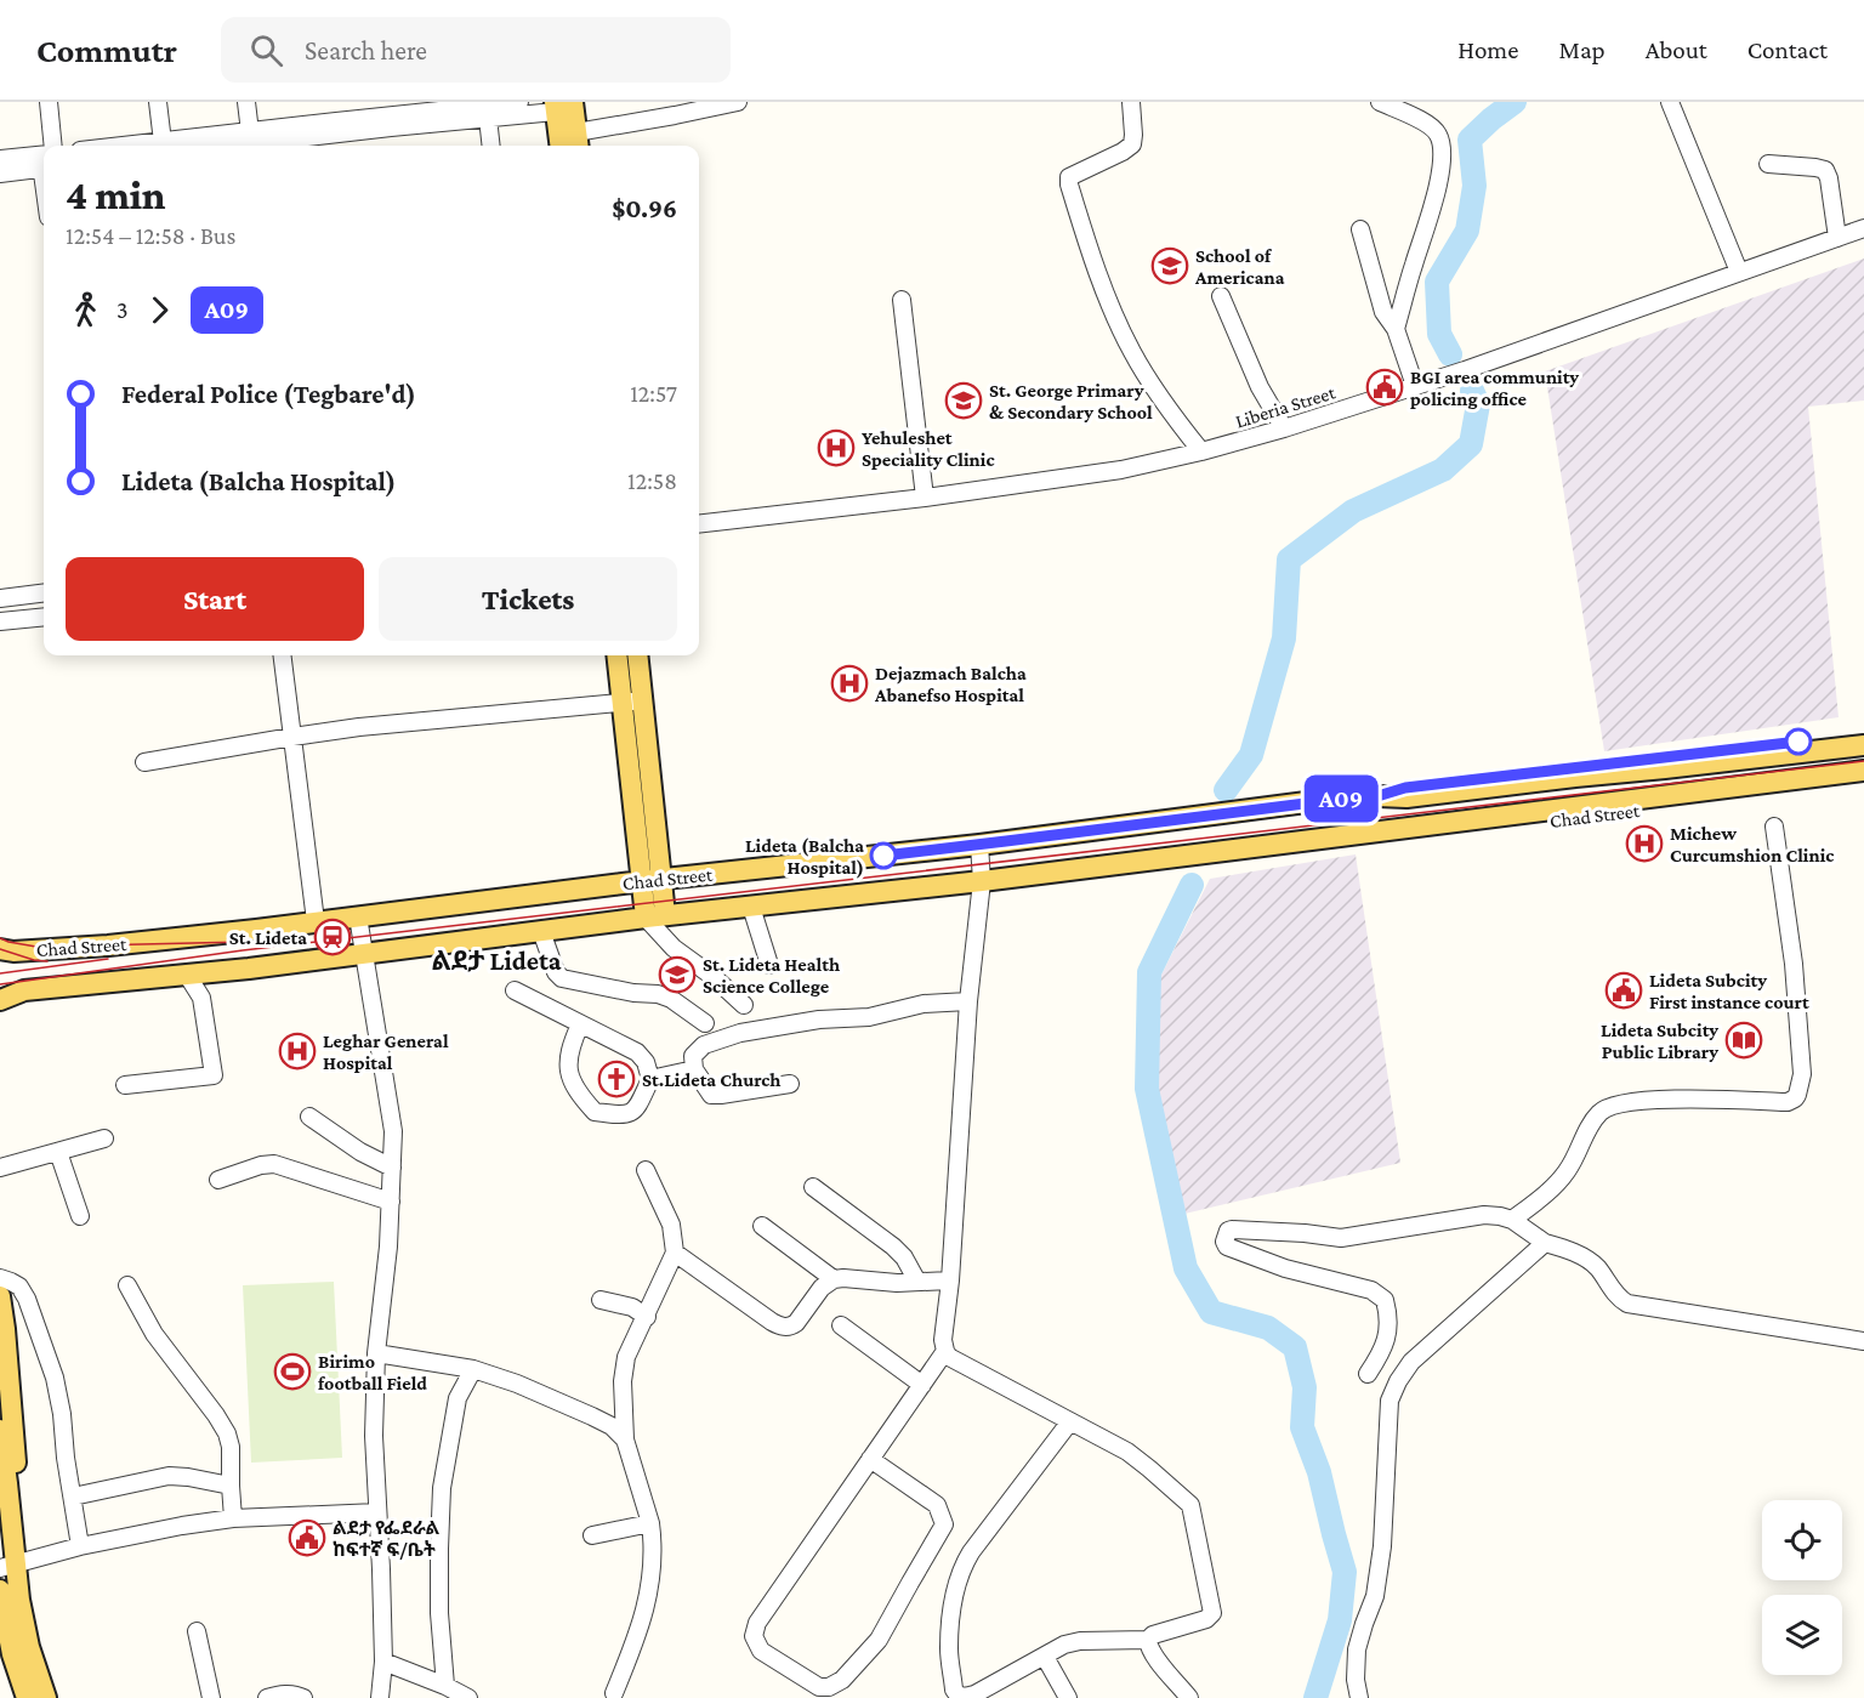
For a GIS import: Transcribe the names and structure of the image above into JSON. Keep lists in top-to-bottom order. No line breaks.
{"streets":{"main road":["Chad Street"],"street":["Liberia Street"]},"districts":["ልደታ Lideta"],"places":{"school or university":["School of Americana","St. George Primary & Secondary School","St. Lideta Health Science College"],"public building":["BGI area community policing office","Lideta Subcity First instance court","ልደታ የፌደራል ከፍተኛ ፍ/ቤት"],"hospital":["Yehuleshet Speciality Clinic","Dejazmach Balcha Abanefso Hospital","Michew Curcumshion Clinic","Leghar General Hospital"],"other":["Lideta (Balcha Hospital)"],"station":["St. Lideta"],"library":["Lideta Subcity Public Library"],"church":["St.Lideta Church"],"sports":["Birimo football Field"]},"lines":["bus line A09"],"page":{"header":"Commutr","search":"Search here","nav":["Home","Map","About","Contact"],"on_map":"A09","heading":["4 min","12:54 – 12:58 · Bus","$0.96"],"legs":["3","A09"],"list":[{"name":"Federal Police (Tegbare'd)","value":"12:57"},{"name":"Lideta (Balcha Hospital)","value":"12:58"}],"buttons":["Start","Tickets"]}}
